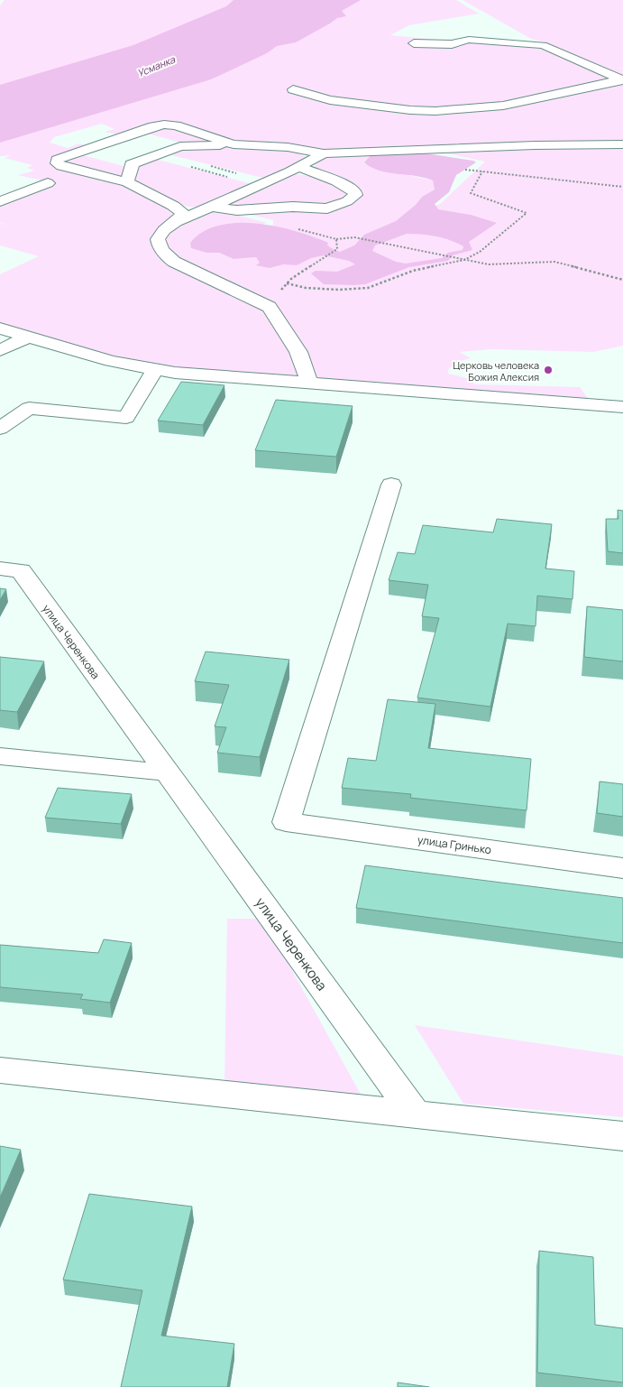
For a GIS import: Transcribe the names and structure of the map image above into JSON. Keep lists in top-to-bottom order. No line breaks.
{"streets":{"street":["улица Черенкова","улица Гринько"]},"water":["Усманка"],"places":["Церковь человека Божия Алексия"]}
